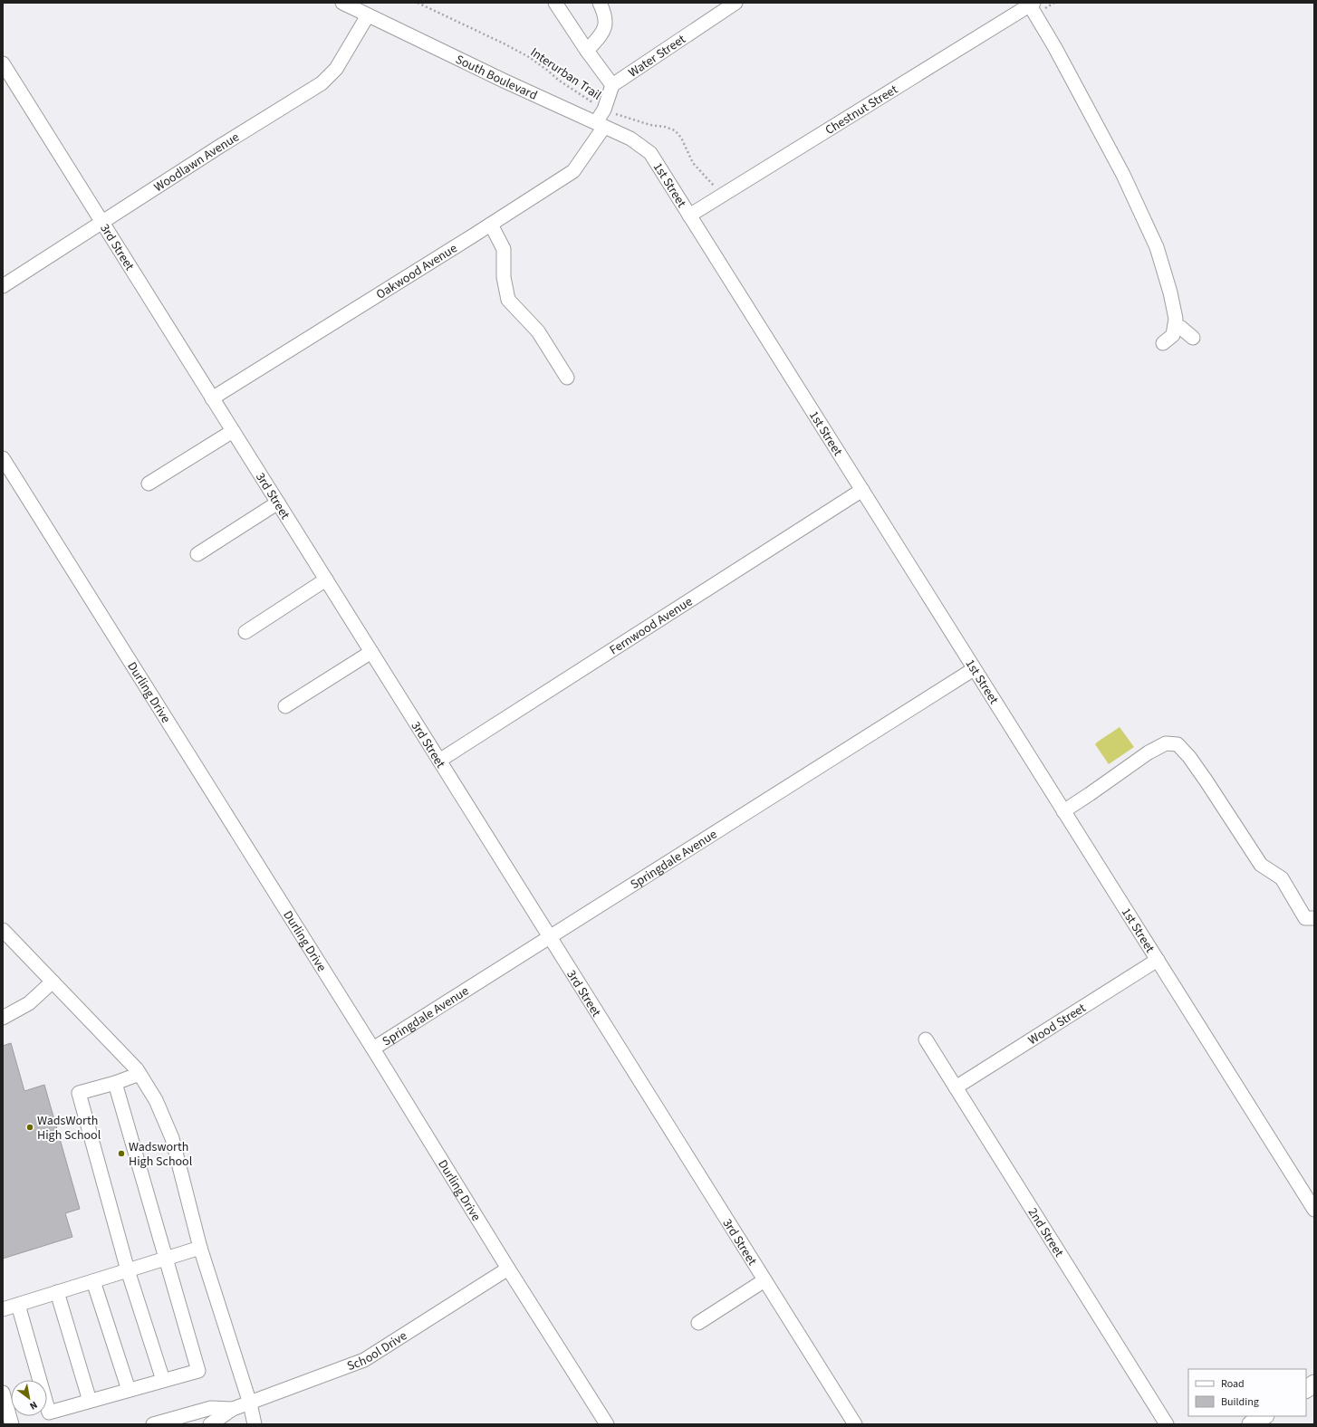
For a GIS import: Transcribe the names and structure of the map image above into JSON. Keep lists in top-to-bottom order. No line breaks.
{"streets":{"street":["Water Street","South Boulevard","Chestnut Street","Woodlawn Avenue","1st Street","3rd Street","Oakwood Avenue","Fernwood Avenue","Durling Drive","Springdale Avenue","Wood Street","2nd Street","School Drive"],"path":["Interurban Trail"]},"crossings":[["Interurban Trail","Chestnut Street"],["South Boulevard","Woodlawn Avenue"],["South Boulevard","1st Street"],["South Boulevard","Oakwood Avenue"],["Chestnut Street","1st Street"],["Woodlawn Avenue","3rd Street"],["1st Street","Fernwood Avenue"],["1st Street","Springdale Avenue"],["1st Street","Wood Street"],["3rd Street","Oakwood Avenue"],["3rd Street","Fernwood Avenue"],["3rd Street","Springdale Avenue"],["Durling Drive","Springdale Avenue"],["Durling Drive","School Drive"],["Wood Street","2nd Street"]],"places":["WadsWorth High School","Wadsworth High School"],"legend":["Road","Building"],"north":"bottom right"}
